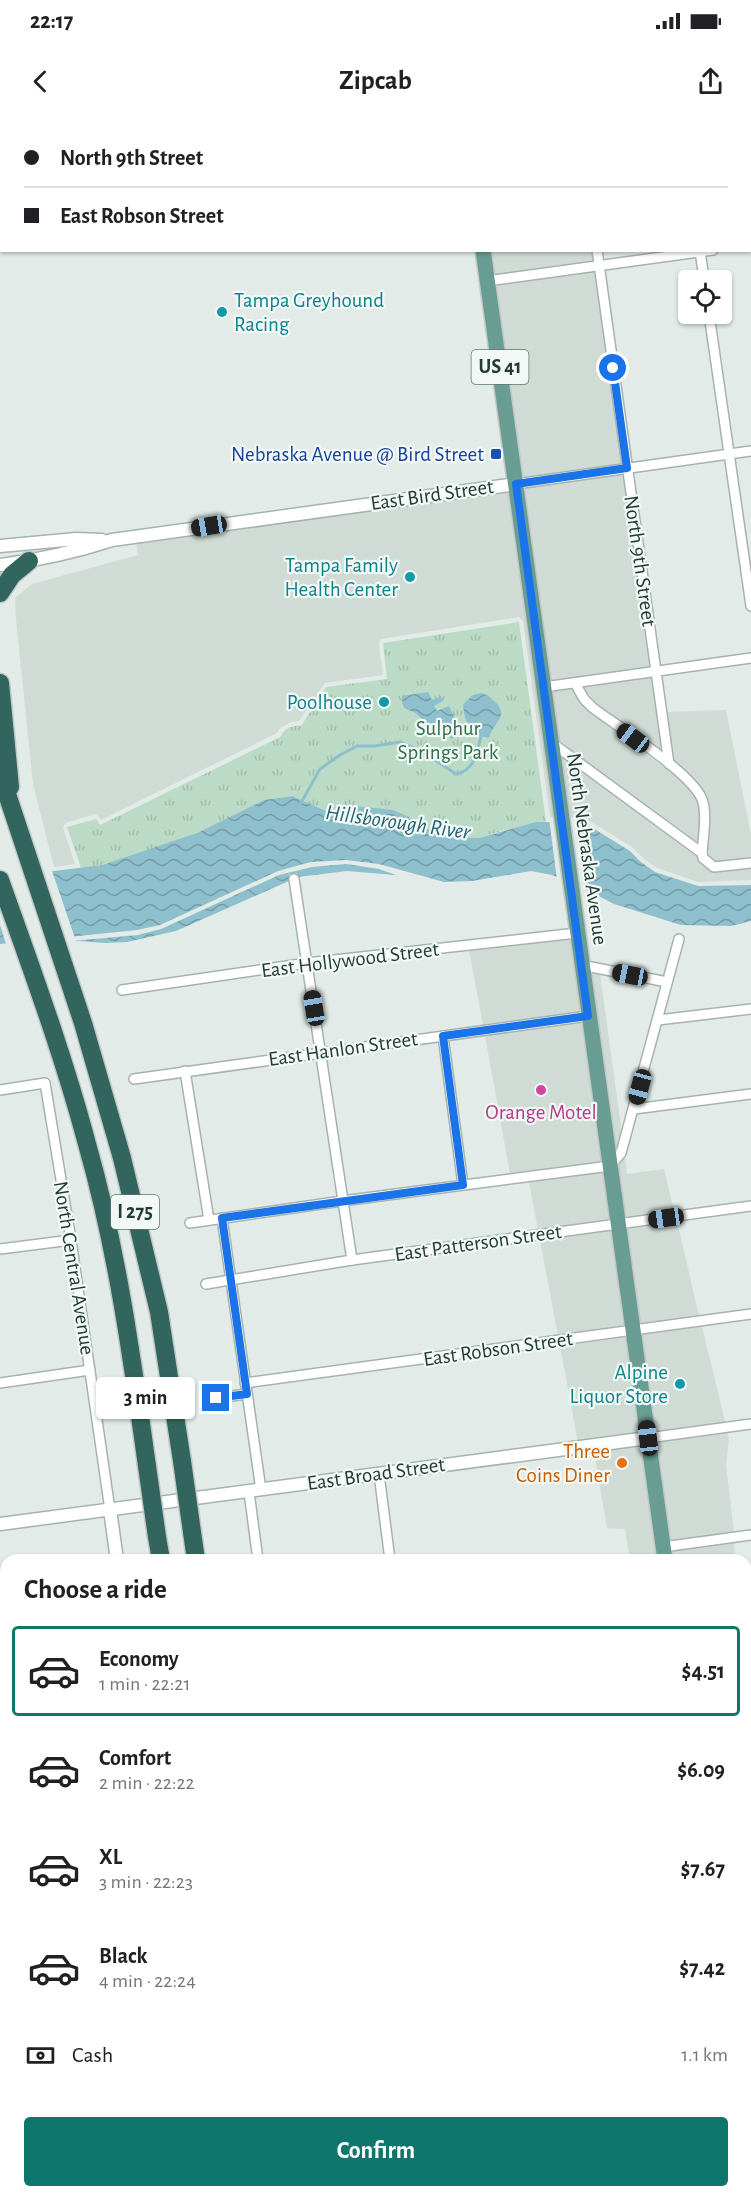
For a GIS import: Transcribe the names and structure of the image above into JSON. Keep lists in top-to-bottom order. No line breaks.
{"streets":{"highway":["I 275"],"main road":["US 41","North Nebraska Avenue"],"street":["East Bird Street","North 9th Street","East Hollywood Street","East Hanlon Street","East Patterson Street","North Central Avenue","East Robson Street","East Broad Street"]},"crossings":[["East Bird Street","North 9th Street"],["East Bird Street","North Nebraska Avenue"],["North Nebraska Avenue","East Hollywood Street"],["North Nebraska Avenue","East Hanlon Street"],["North Nebraska Avenue","East Patterson Street"],["North Nebraska Avenue","East Robson Street"],["North Nebraska Avenue","East Broad Street"],["North Central Avenue","East Broad Street"]],"water":["Hillsborough River"],"parks":["Sulphur Springs Park"],"places":{"other":["Tampa Greyhound Racing","Tampa Family Health Center","Poolhouse","Orange Motel","Alpine Liquor Store","Three Coins Diner"],"transit":["Nebraska Avenue @ Bird Street"]},"page":{"status":"22:17","header":"Zipcab","banner":["North 9th Street","East Robson Street"],"bubble":"3 min","heading":"Choose a ride","list":[{"name":"Economy","note":"1 min · 22:21","value":"$4.51"},{"name":"Comfort","note":"2 min · 22:22","value":"$6.09"},{"name":"XL","note":"3 min · 22:23","value":"$7.67"},{"name":"Black","note":"4 min · 22:24","value":"$7.42"}],"pay":["Cash","1.1 km"],"buttons":"Confirm"}}
